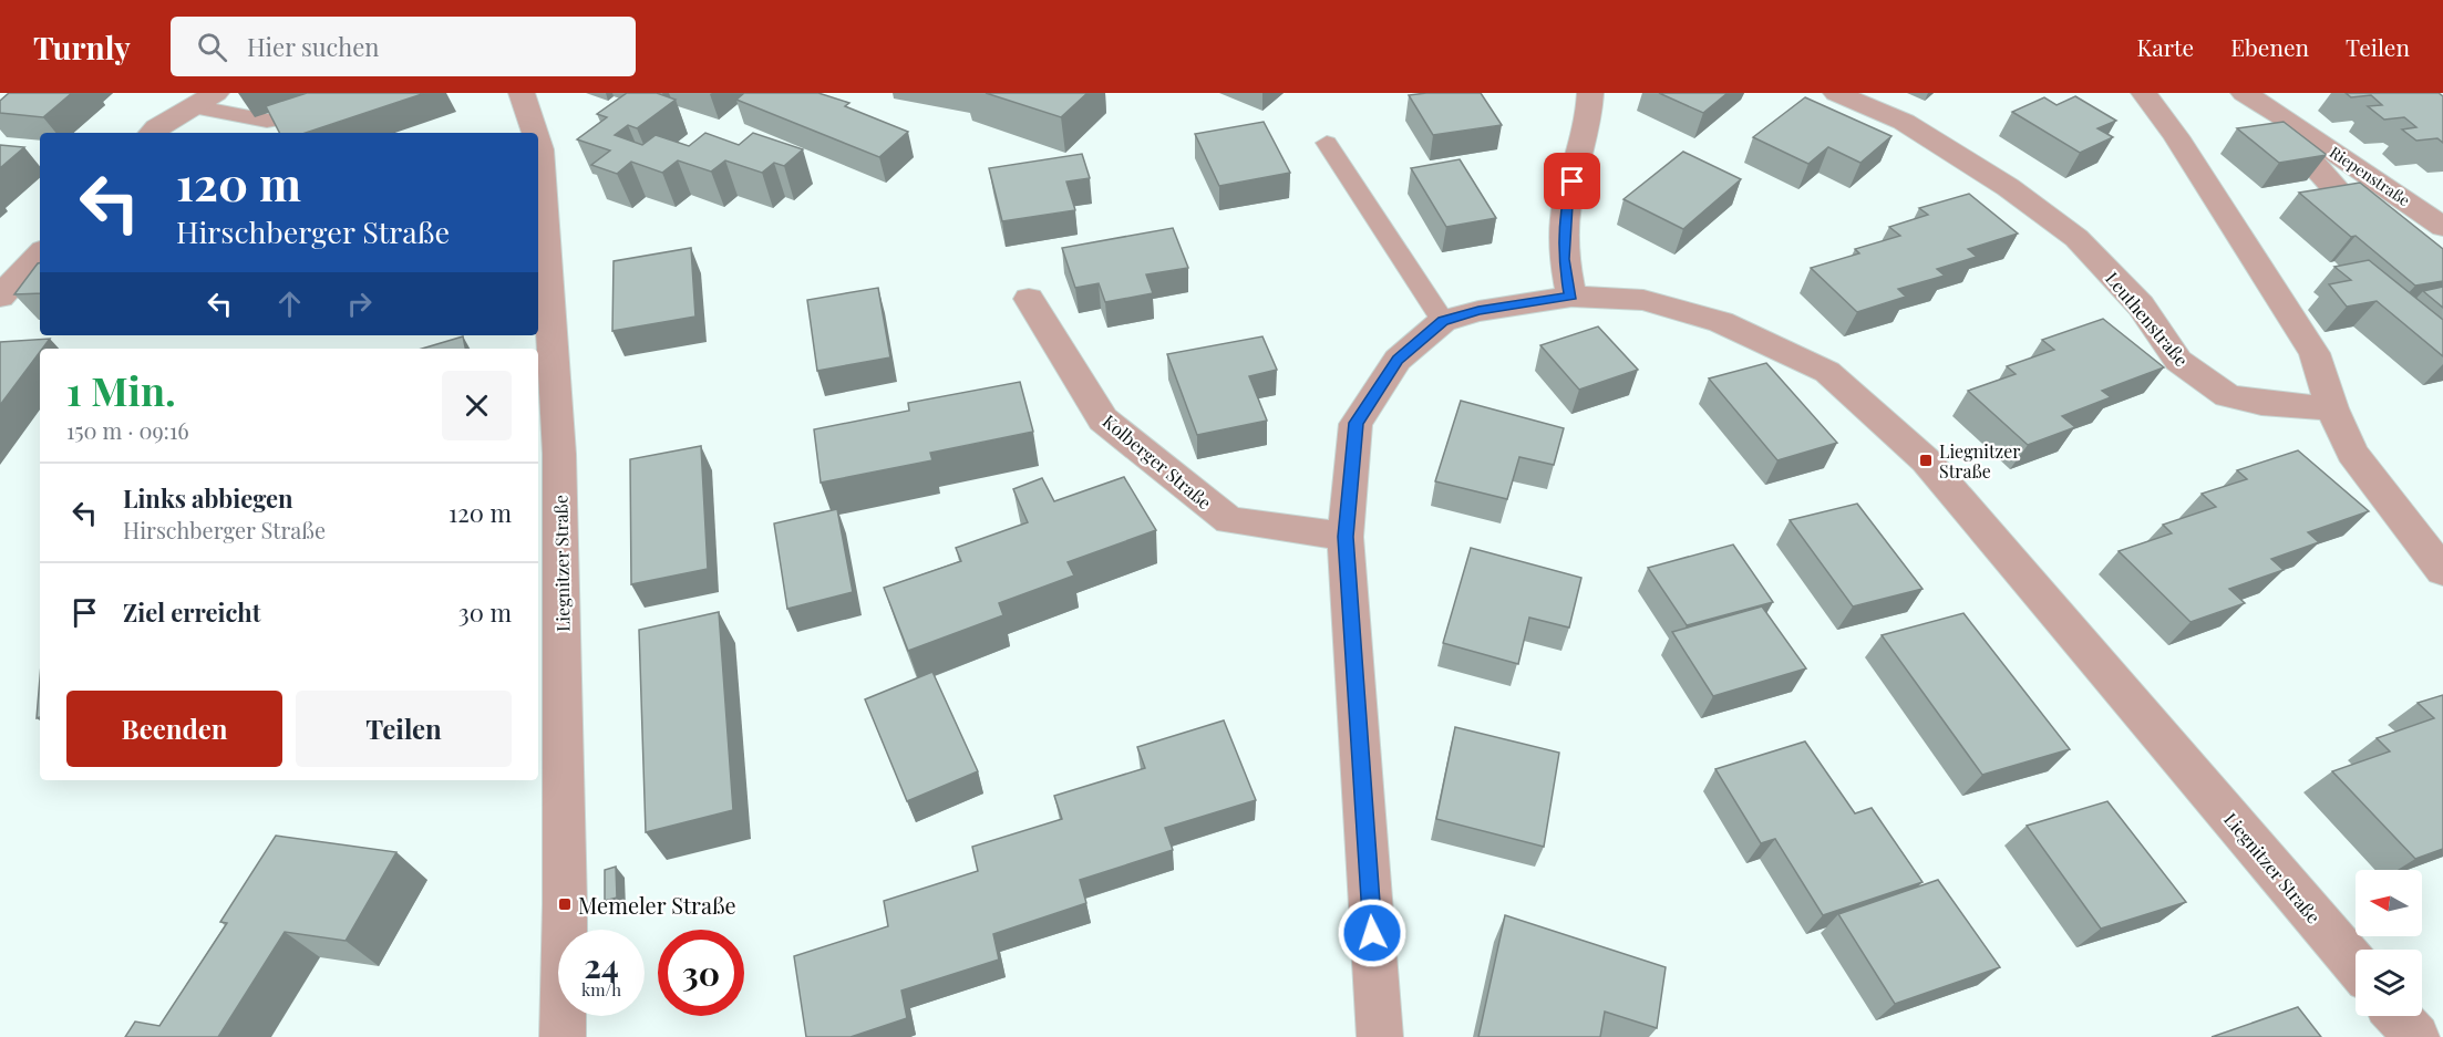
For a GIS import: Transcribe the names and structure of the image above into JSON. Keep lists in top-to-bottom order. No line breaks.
{"streets":{"street":["Riepenstraße","Leuthenstraße","Kolberger Straße","Liegnitzer Straße"]},"crossings":[["Kolberger Straße","Liegnitzer Straße"]],"places":{"transit":["Liegnitzer Straße","Memeler Straße"]},"north":"left","page":{"header":"Turnly","search":"Hier suchen","nav":["Karte","Ebenen","Teilen"],"turn":["120 m","Hirschberger Straße"],"heading":["1 Min.","150 m · 09:16"],"list":[{"name":"Links abbiegen","note":"Hirschberger Straße","value":"120 m"},{"name":"Ziel erreicht","value":"30 m"}],"buttons":["Beenden","Teilen"],"speed":"24 km/h","limit":"30"}}
